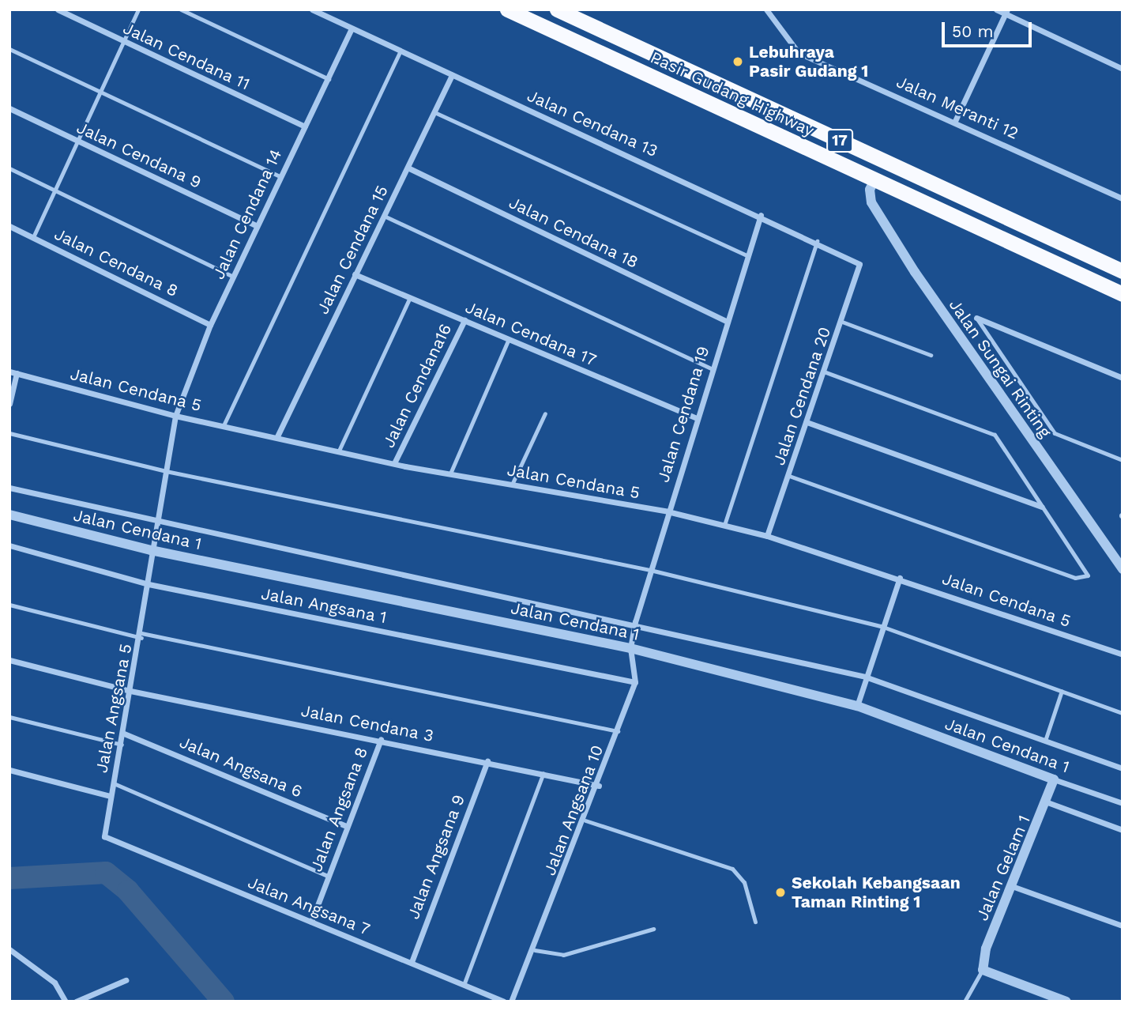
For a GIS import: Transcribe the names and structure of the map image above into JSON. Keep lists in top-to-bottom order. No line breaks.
{"streets":{"highway":["Pasir Gudang Highway","17"],"street":["Jalan Cendana 11","Jalan Meranti 12","Jalan Cendana 13","Jalan Cendana 9","Jalan Cendana 14","Jalan Cendana 18","Jalan Cendana 15","Jalan Cendana 8","Jalan Cendana 17","Jalan Sungai Rinting","Jalan Cendana16","Jalan Cendana 5","Jalan Cendana 20","Jalan Cendana 19","Jalan Cendana 1","Jalan Angsana 1","Jalan Angsana 5","Jalan Cendana 3","Jalan Angsana 6","Jalan Angsana 8","Jalan Angsana 10","Jalan Angsana 9","Jalan Gelam 1","Jalan Angsana 7"]},"crossings":[["Jalan Cendana 11","Jalan Cendana 14"],["Pasir Gudang Highway","Jalan Sungai Rinting"],["Jalan Cendana 13","Jalan Cendana 14"],["Jalan Cendana 13","Jalan Cendana 15"],["Jalan Cendana 13","Jalan Cendana 20"],["Jalan Cendana 13","Jalan Cendana 19"],["Jalan Cendana 9","Jalan Cendana 14"],["Jalan Cendana 14","Jalan Cendana 8"],["Jalan Cendana 14","Jalan Cendana 5"],["Jalan Cendana 14","Jalan Cendana 1"],["Jalan Cendana 14","Jalan Angsana 5"],["Jalan Cendana 18","Jalan Cendana 15"],["Jalan Cendana 18","Jalan Cendana 19"],["Jalan Cendana 15","Jalan Cendana 17"],["Jalan Cendana 15","Jalan Cendana 5"],["Jalan Cendana 17","Jalan Cendana16"],["Jalan Cendana 17","Jalan Cendana 19"],["Jalan Cendana16","Jalan Cendana 5"],["Jalan Cendana 5","Jalan Cendana 20"],["Jalan Cendana 5","Jalan Cendana 19"],["Jalan Cendana 19","Jalan Cendana 1"],["Jalan Cendana 19","Jalan Angsana 10"],["Jalan Cendana 1","Jalan Angsana 5"],["Jalan Cendana 1","Jalan Angsana 10"],["Jalan Cendana 1","Jalan Gelam 1"],["Jalan Angsana 1","Jalan Angsana 5"],["Jalan Angsana 1","Jalan Angsana 10"],["Jalan Angsana 5","Jalan Cendana 3"],["Jalan Angsana 5","Jalan Angsana 6"],["Jalan Angsana 5","Jalan Angsana 7"],["Jalan Cendana 3","Jalan Angsana 8"],["Jalan Cendana 3","Jalan Angsana 10"],["Jalan Cendana 3","Jalan Angsana 9"],["Jalan Angsana 6","Jalan Angsana 8"],["Jalan Angsana 8","Jalan Angsana 7"],["Jalan Angsana 9","Jalan Angsana 7"]],"places":["Lebuhraya Pasir Gudang 1","Sekolah Kebangsaan Taman Rinting 1"],"scale_bar":"50 m"}
